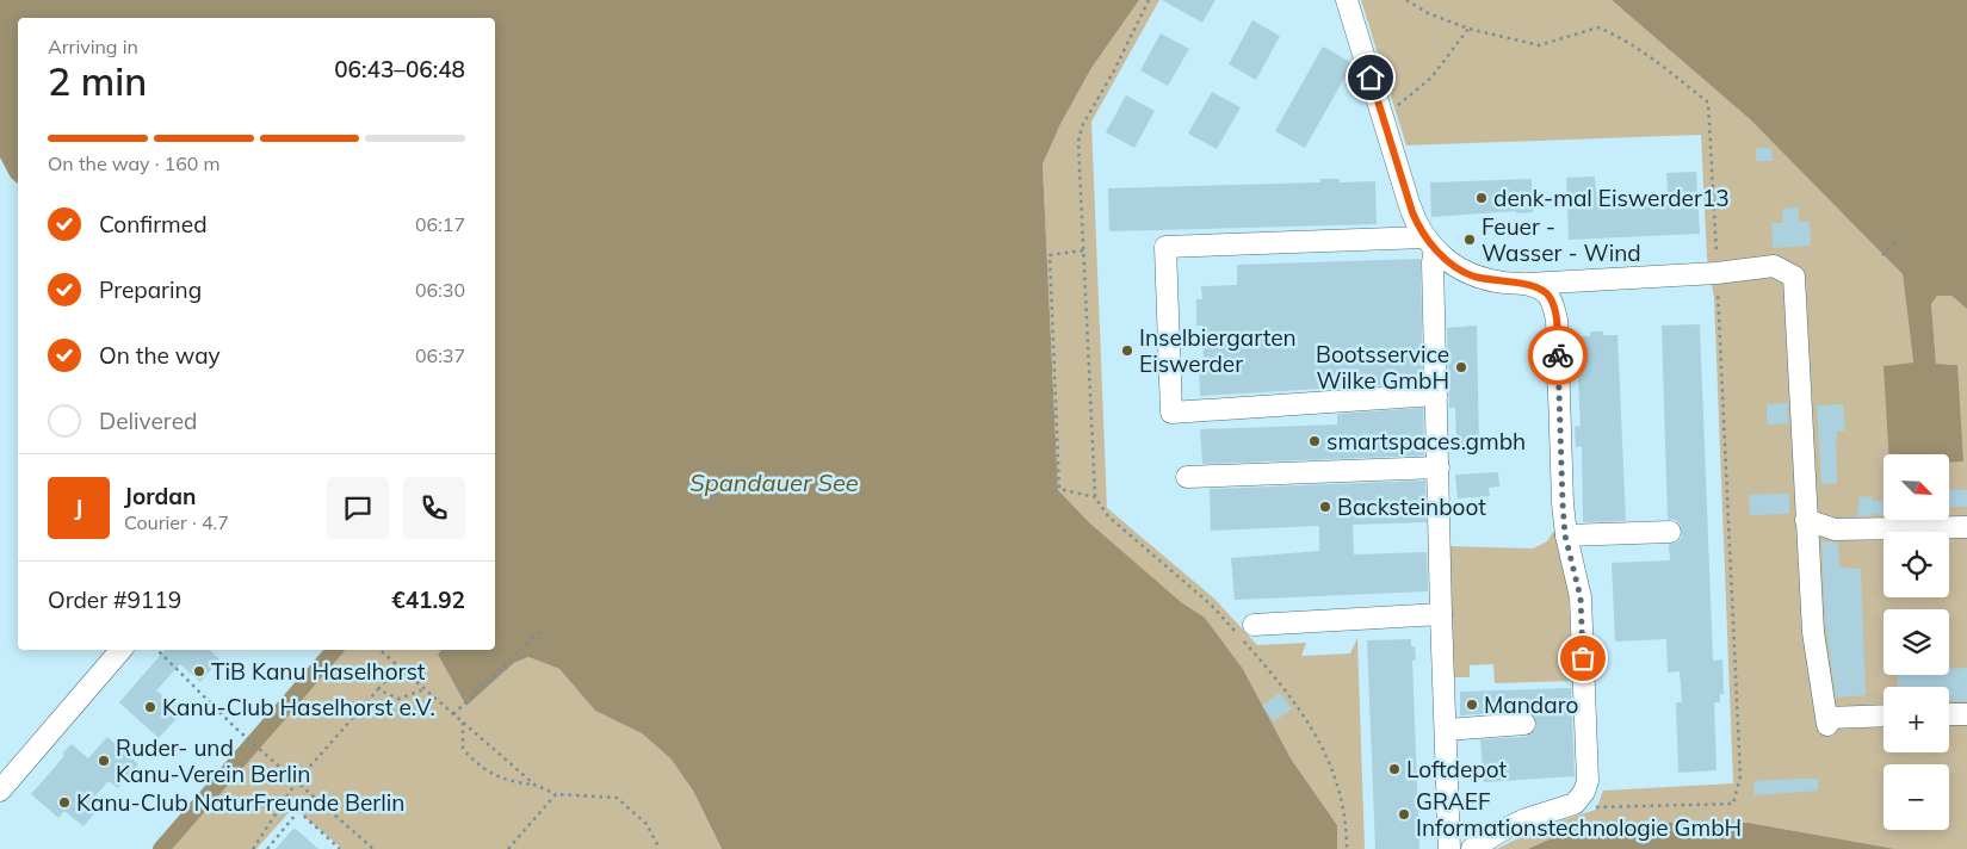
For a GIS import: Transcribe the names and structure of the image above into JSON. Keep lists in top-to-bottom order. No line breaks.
{"water":["Spandauer See"],"places":["denk-mal Eiswerder13","Feuer - Wasser - Wind","Inselbiergarten Eiswerder","Bootsservice Wilke GmbH","smartspaces.gmbh","Backsteinboot","TiB Kanu Haselhorst","Mandaro","Kanu-Club Haselhorst e.V.","Ruder- und Kanu-Verein Berlin","Loftdepot","Kanu-Club NaturFreunde Berlin","GRAEF Informationstechnologie GmbH"],"north":"bottom right","page":{"heading":["2 min","Arriving in","06:43–06:48"],"panel":["Jordan","Courier · 4.7","Order #9119","€41.92"],"bar":"On the way · 160 m","list":[["Confirmed","06:17"],["Preparing","06:30"],["On the way","06:37"],"Delivered"],"map_buttons":["+","−"],"round":"J"}}
